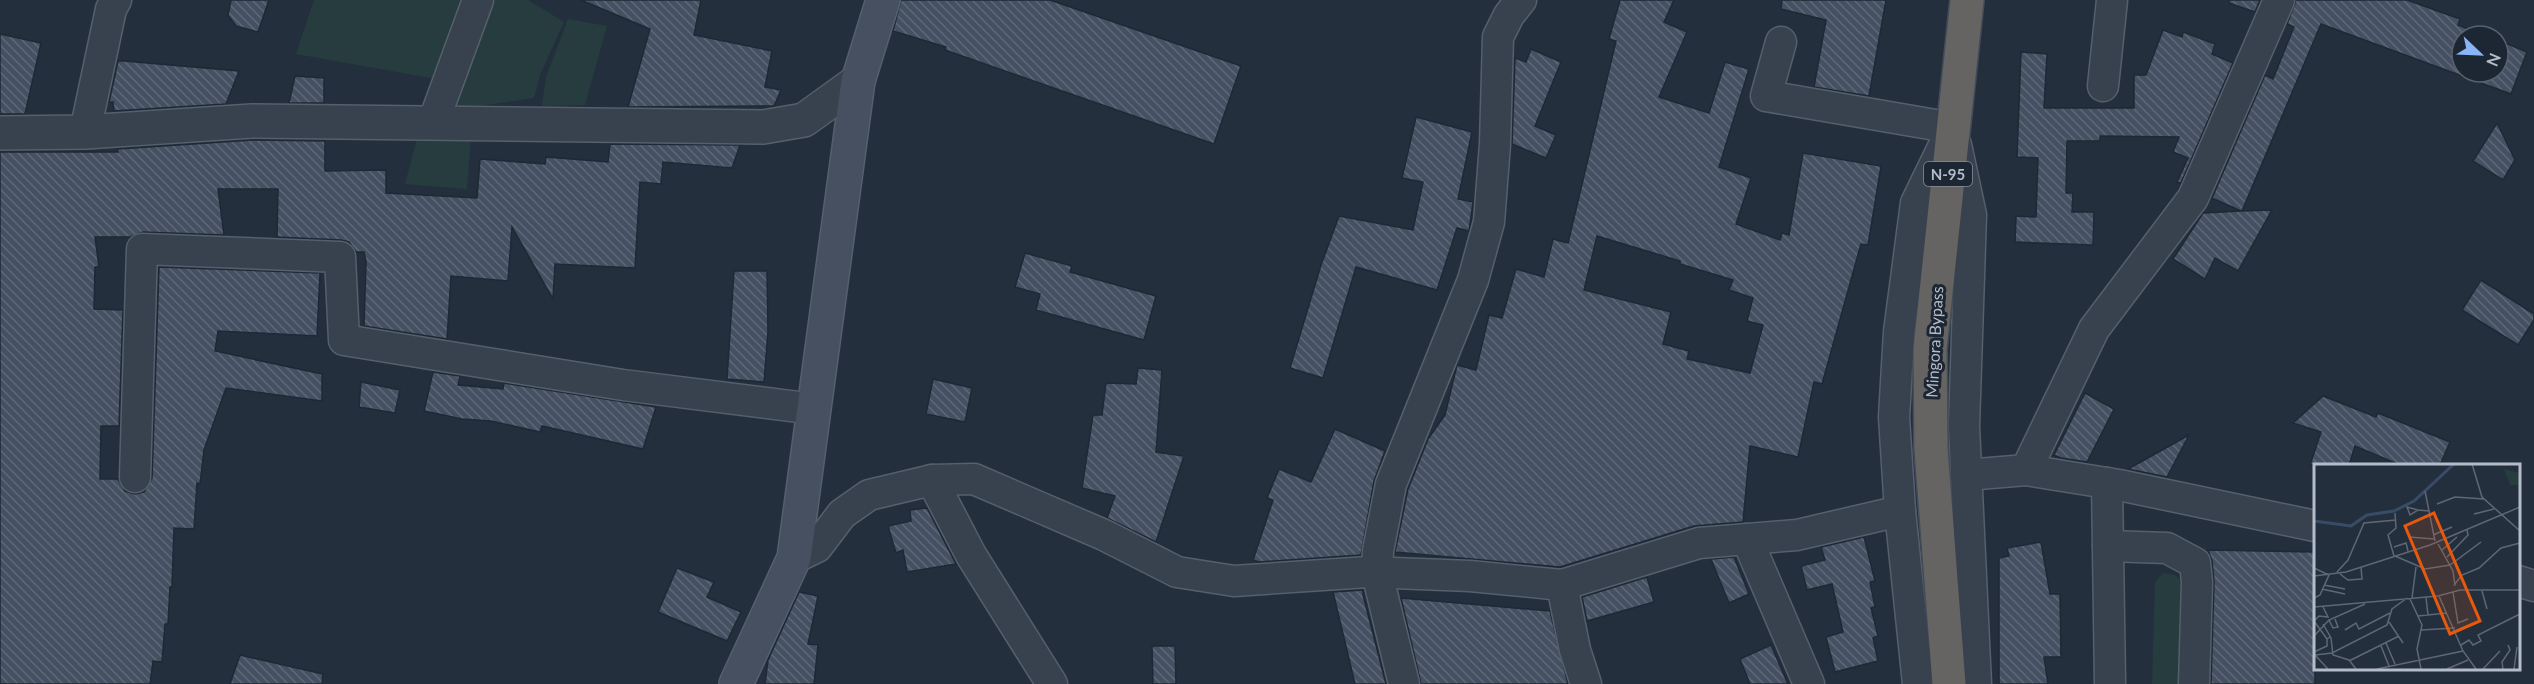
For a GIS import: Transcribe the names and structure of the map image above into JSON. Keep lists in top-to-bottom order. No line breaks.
{"streets":{"highway":["N-95","Mingora Bypass"]},"north":"bottom right"}
